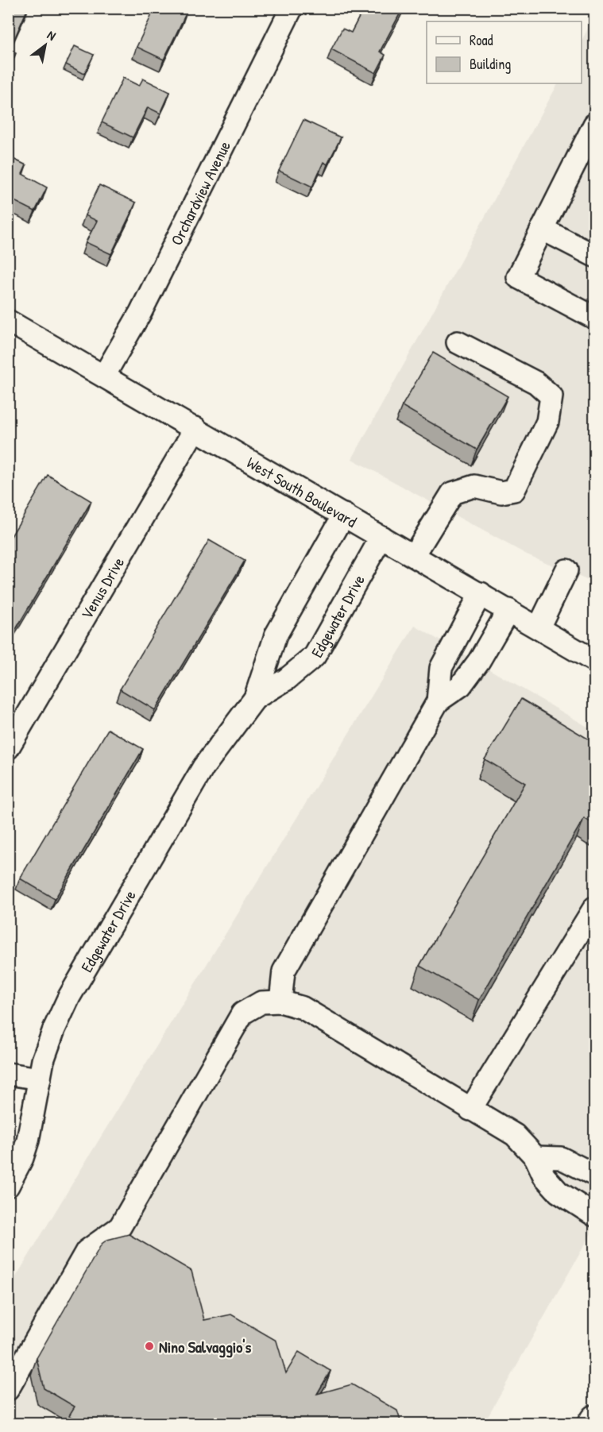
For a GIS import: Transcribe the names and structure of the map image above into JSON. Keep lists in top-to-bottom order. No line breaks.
{"streets":{"street":["Orchardview Avenue","West South Boulevard","Venus Drive","Edgewater Drive"]},"crossings":[["Orchardview Avenue","West South Boulevard"],["West South Boulevard","Venus Drive"],["West South Boulevard","Edgewater Drive"]],"places":["Nino Salvaggio's"],"legend":["Road","Building"],"north":"top right"}
